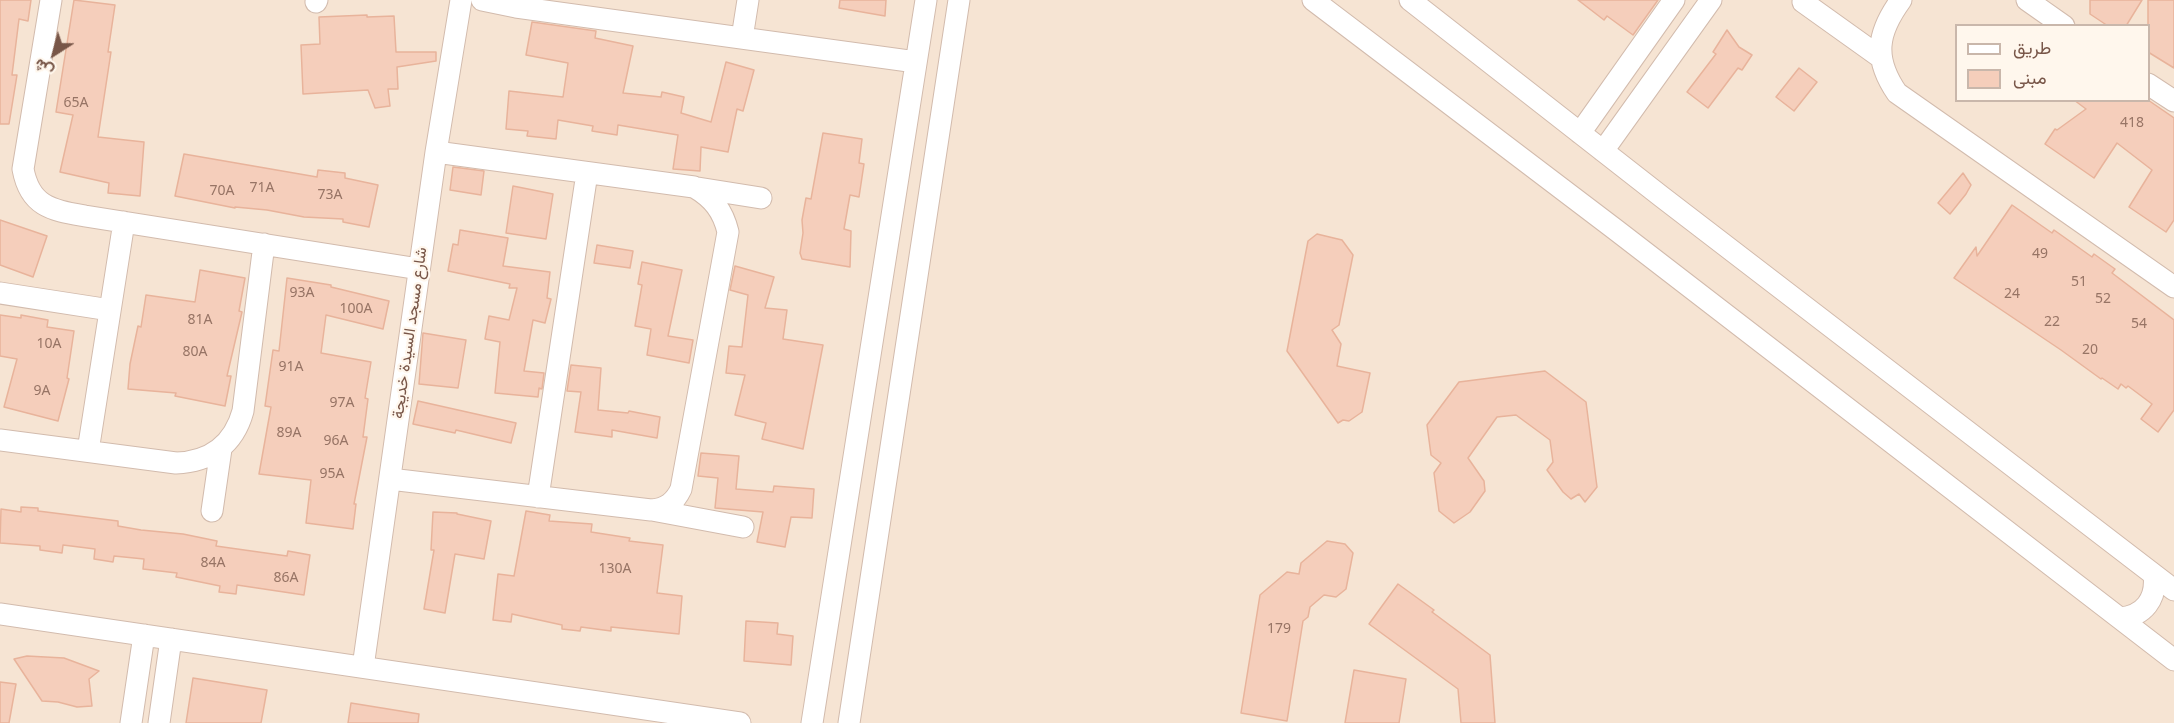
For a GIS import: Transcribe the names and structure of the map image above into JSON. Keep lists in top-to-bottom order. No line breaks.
{"streets":{"street":["شارع مسجد السيدة خديجة"]},"house_numbers":["65A","418","71A","70A","73A","49","51","93A","24","52","100A","81A","22","54","10A","20","80A","91A","9A","97A","89A","96A","95A","84A","130A","86A","179"],"legend":["طريق","مبنى"],"north":"bottom left"}
